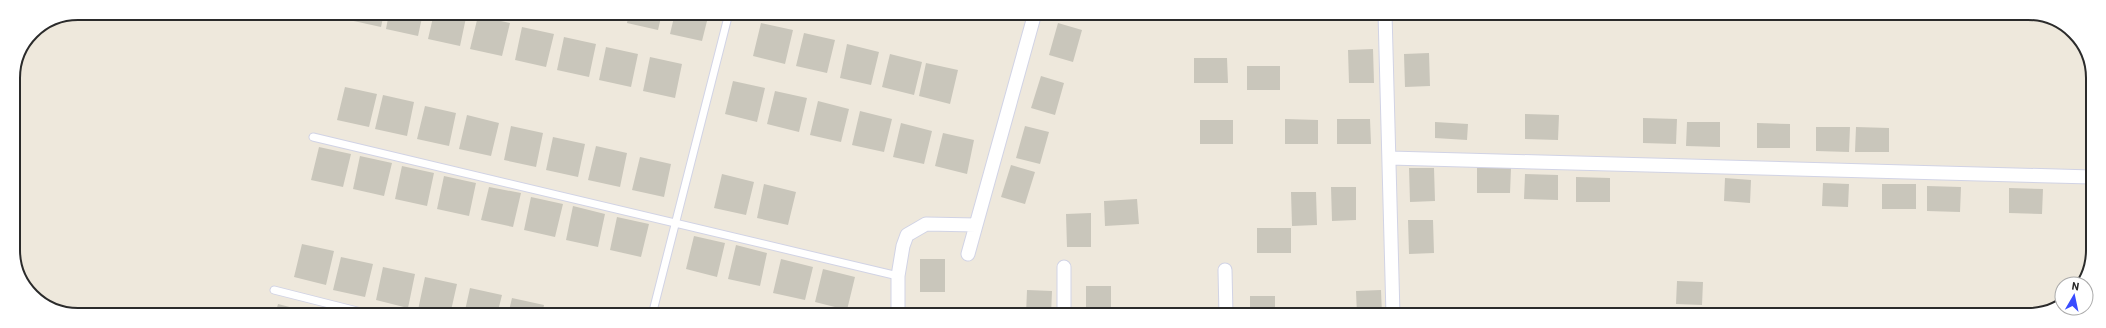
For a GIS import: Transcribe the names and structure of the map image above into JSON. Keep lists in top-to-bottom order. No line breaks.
{"north":"top"}
